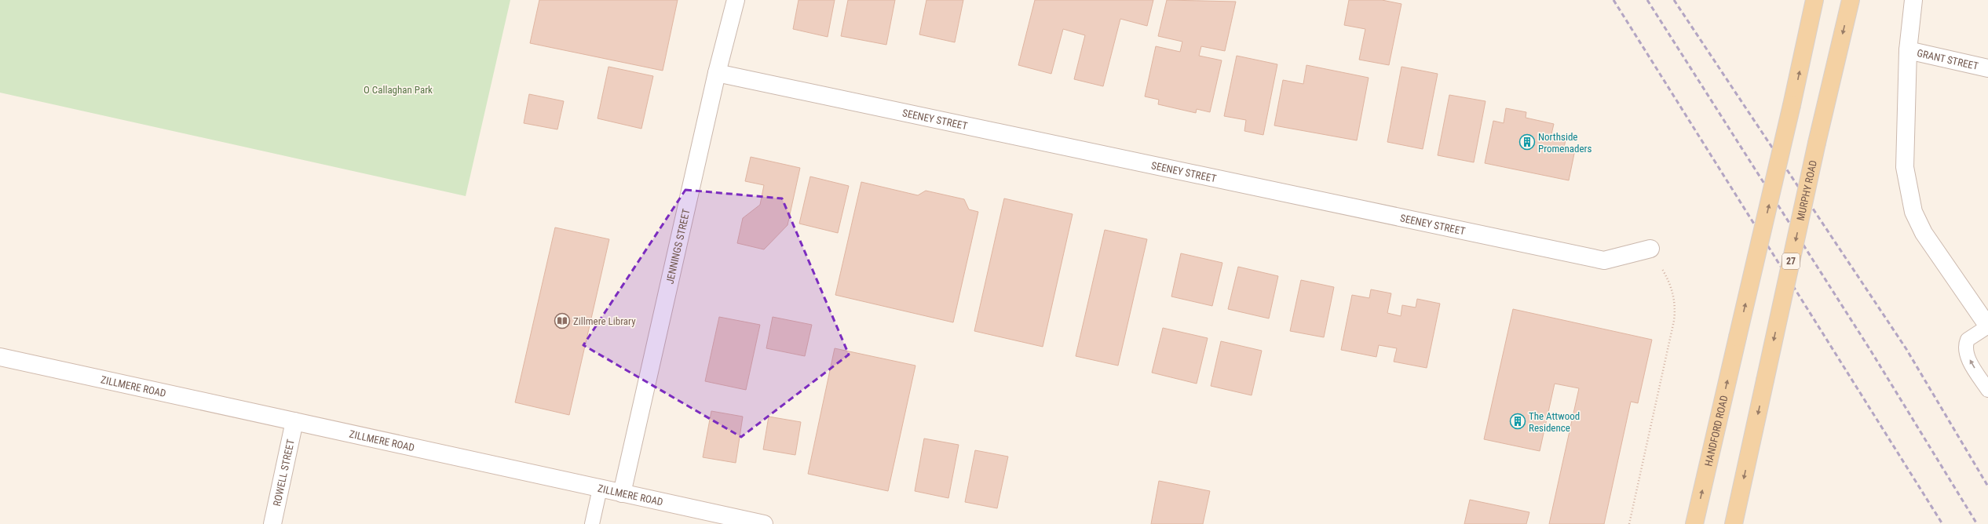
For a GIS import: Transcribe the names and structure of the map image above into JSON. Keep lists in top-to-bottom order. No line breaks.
{"streets":{"main road":["MURPHY ROAD","27","HANDFORD ROAD"],"street":["GRANT STREET","SEENEY STREET","JENNINGS STREET","ZILLMERE ROAD","ROWELL STREET"]},"crossings":[["SEENEY STREET","JENNINGS STREET"],["JENNINGS STREET","ZILLMERE ROAD"],["ZILLMERE ROAD","ROWELL STREET"]],"one_way":["MURPHY ROAD","HANDFORD ROAD"],"parks":["O Callaghan Park"],"places":{"building":["Northside Promenaders","The Attwood Residence"],"library":["Zillmere Library"]}}
